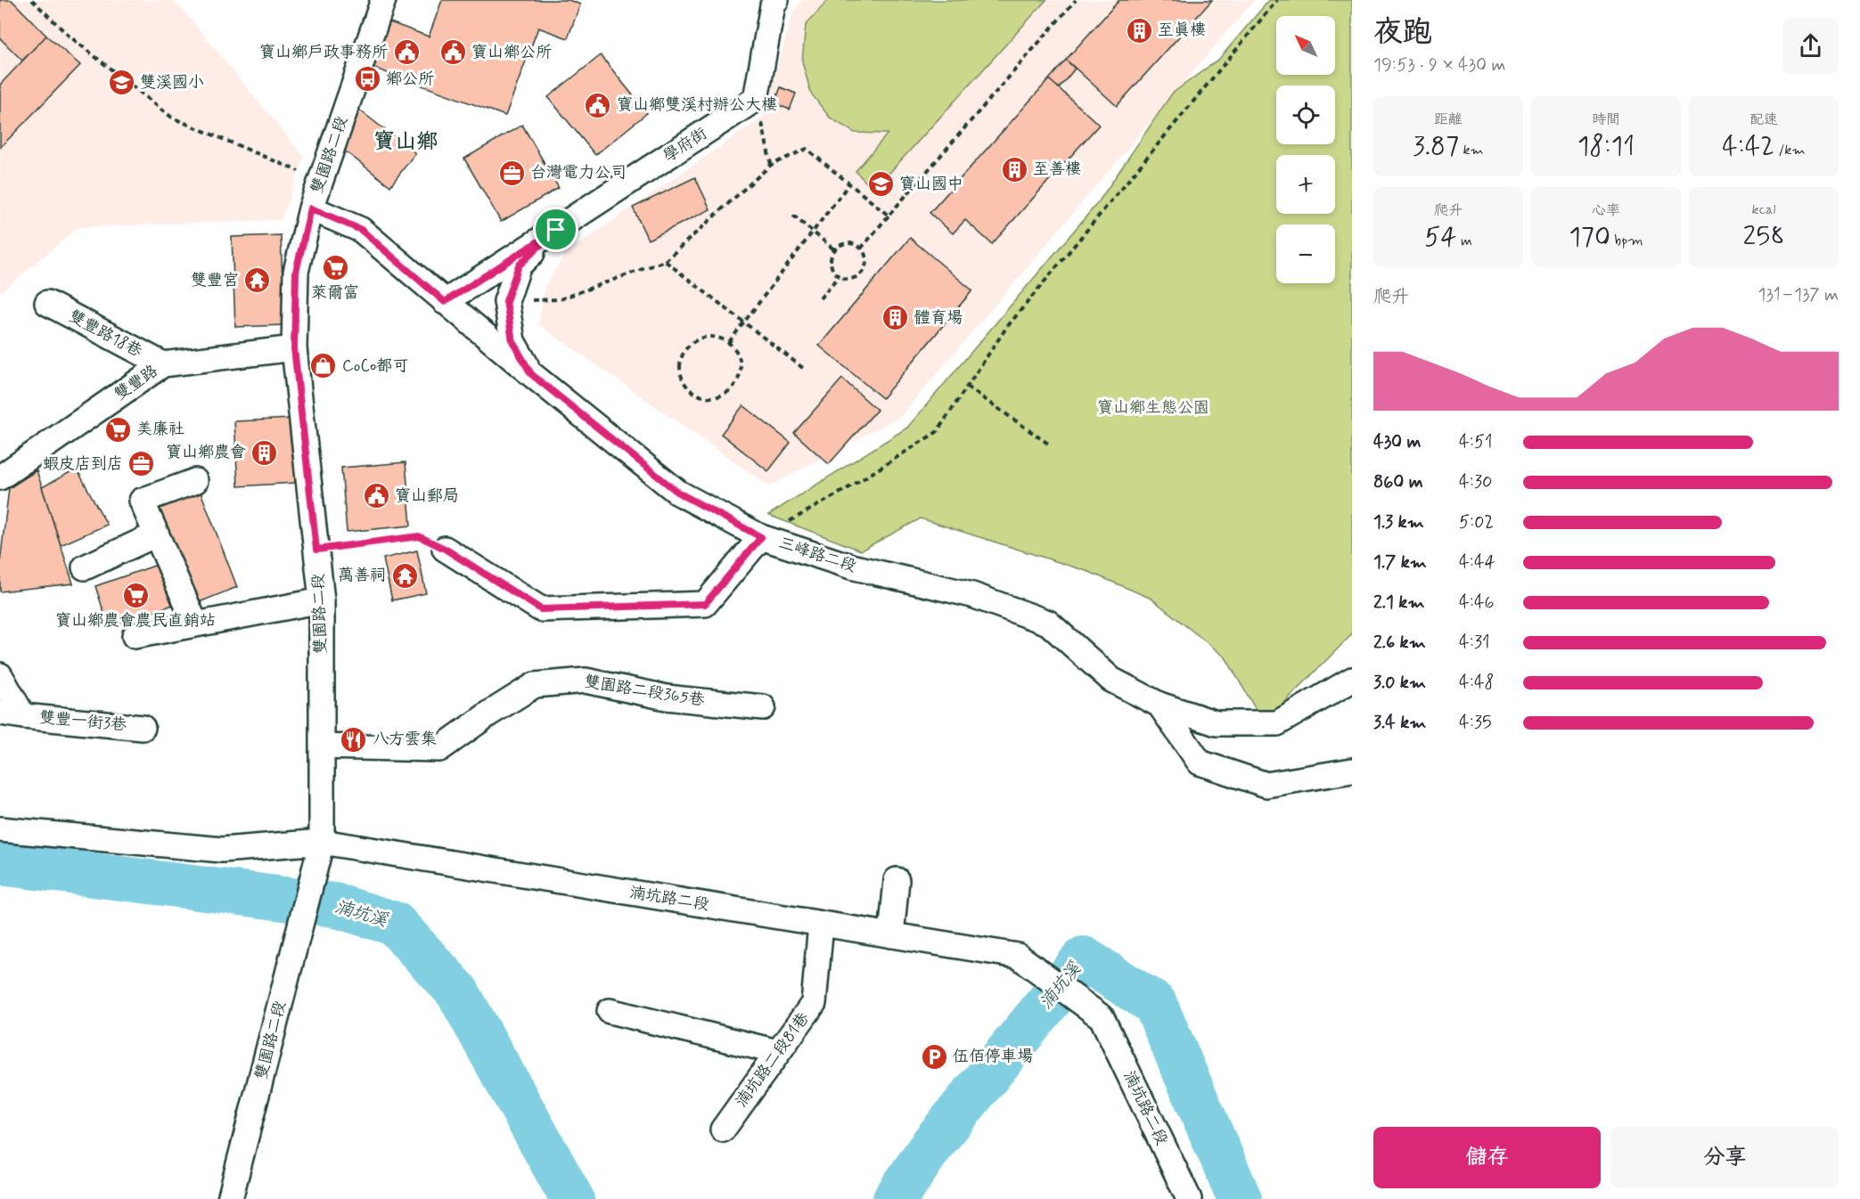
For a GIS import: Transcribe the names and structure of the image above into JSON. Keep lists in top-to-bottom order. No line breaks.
{"streets":{"street":["學府街","雙園路二段","雙豐路18巷","雙豐路","三峰路二段","雙園路二段365巷","雙豐一街3巷","湳坑路二段","湳坑路二段81巷"]},"crossings":[["學府街","三峰路二段"],["雙園路二段","雙豐路"],["雙園路二段","三峰路二段"],["雙園路二段","雙園路二段365巷"],["雙園路二段","湳坑路二段"],["雙豐路18巷","雙豐路"],["湳坑路二段","湳坑路二段81巷"]],"districts":["寶山鄉"],"water":["湳坑溪"],"parks":["寶山鄉生態公園"],"places":{"building":["至真樓","至善樓","體育場","寶山鄉農會"],"public building":["寶山鄉戶政事務所","寶山鄉公所","寶山鄉雙溪村辦公大樓","寶山郵局"],"bus stop":["鄉公所"],"school or university":["雙溪國小","寶山國中"],"office":["台灣電力公司","蝦皮店到店"],"supermarket":["萊爾富","美廉社","寶山鄉農會農民直銷站"],"temple":["雙豐宮","萬善祠"],"shop":["CoCo都可"],"restaurant":["八方雲集"],"parking":["伍佰停車場"]},"north":"top left","page":{"heading":["夜跑","19:53 · 9 × 430 m"],"map_buttons":["+","−"],"stats":[["距離","3.87 km"],["時間","18:11"],["配速","4:42 /km"],["爬升","54 m"],["心率","170 bpm"],["kcal","258"]],"chart":["爬升","131–137 m"],"list":[{"name":"430 m","note":"4:51"},{"name":"860 m","note":"4:30"},{"name":"1.3 km","note":"5:02"},{"name":"1.7 km","note":"4:44"},{"name":"2.1 km","note":"4:46"},{"name":"2.6 km","note":"4:31"},{"name":"3.0 km","note":"4:48"},{"name":"3.4 km","note":"4:35"}],"buttons":["儲存","分享"]}}
